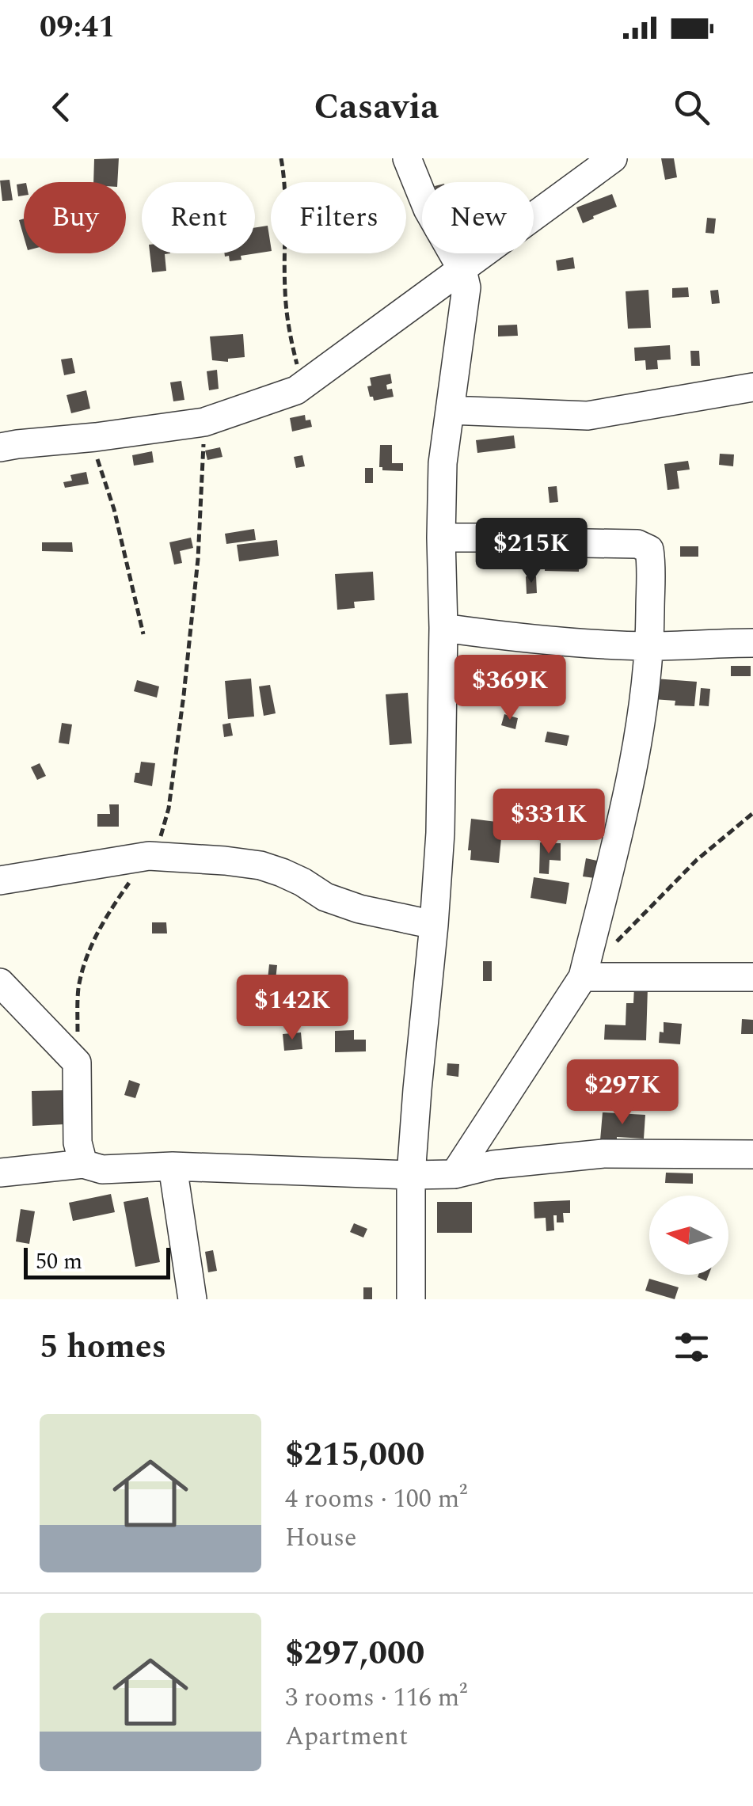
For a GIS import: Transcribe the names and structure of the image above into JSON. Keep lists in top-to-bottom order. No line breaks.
{"scale_bar":"50 m","north":"left","page":{"status":"09:41","header":"Casavia","chip":["Buy","Rent","Filters","New"],"price":["$215K","$369K","$331K","$142K","$297K"],"scale":"50 m","heading":"5 homes","list":[{"name":"$215,000","note":"4 rooms · 100 m² · House"},{"name":"$297,000","note":"3 rooms · 116 m² · Apartment"}]}}
